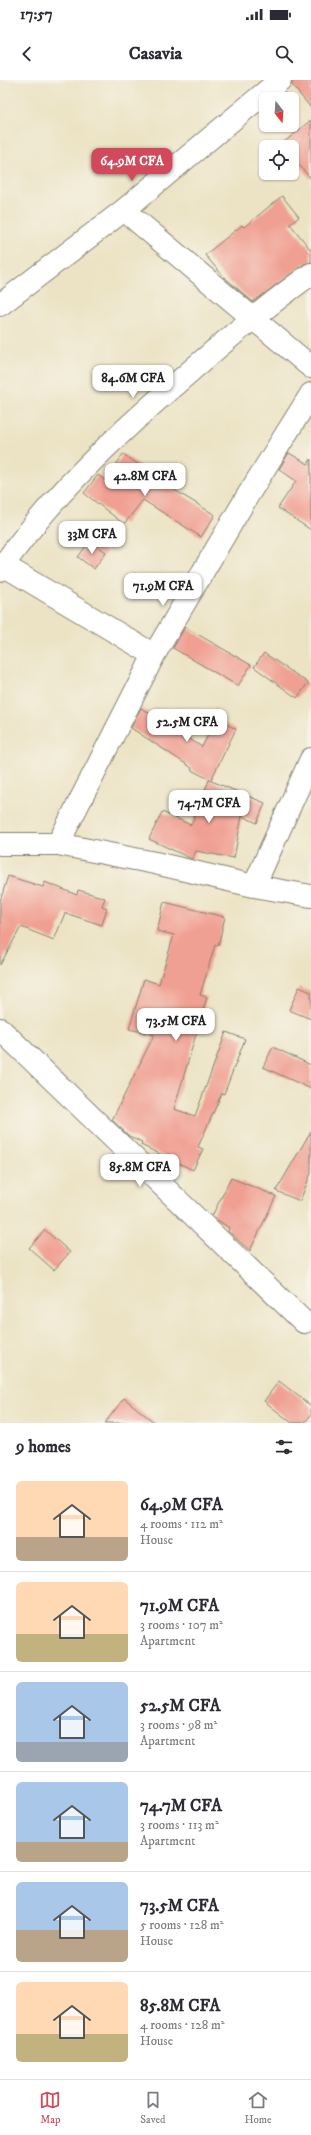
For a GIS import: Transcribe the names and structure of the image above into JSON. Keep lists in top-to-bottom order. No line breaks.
{"north":"bottom","page":{"status":"17:57","header":"Casavia","price":["64.9M CFA","84.6M CFA","42.8M CFA","33M CFA","71.9M CFA","52.5M CFA","74.7M CFA","73.5M CFA","85.8M CFA"],"heading":"9 homes","list":[{"name":"64.9M CFA","note":"4 rooms · 112 m² · House"},{"name":"71.9M CFA","note":"3 rooms · 107 m² · Apartment"},{"name":"52.5M CFA","note":"3 rooms · 98 m² · Apartment"},{"name":"74.7M CFA","note":"3 rooms · 113 m² · Apartment"},{"name":"73.5M CFA","note":"5 rooms · 128 m² · House"},{"name":"85.8M CFA","note":"4 rooms · 128 m² · House"}],"tabs":["Map","Saved","Home"]}}
